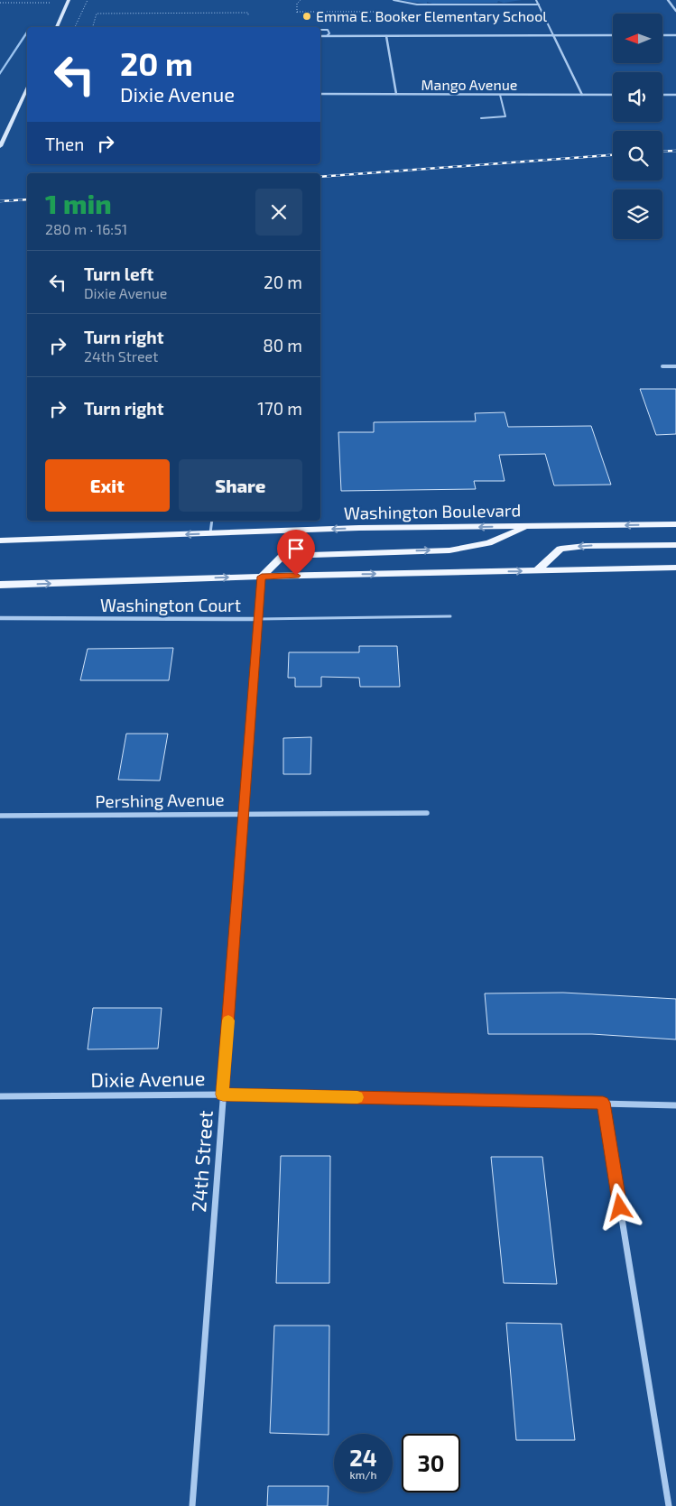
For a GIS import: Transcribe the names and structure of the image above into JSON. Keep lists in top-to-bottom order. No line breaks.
{"streets":{"main road":["Washington Boulevard"],"street":["Mango Avenue","Washington Court","Pershing Avenue","Dixie Avenue","24th Street"]},"crossings":[["Washington Court","24th Street"],["Pershing Avenue","24th Street"],["Dixie Avenue","24th Street"]],"places":["Emma E. Booker Elementary School"],"north":"left","page":{"turn":["20 m","Dixie Avenue"],"then":"Then","heading":["1 min","280 m · 16:51"],"list":[{"name":"Turn left","note":"Dixie Avenue","value":"20 m"},{"name":"Turn right","note":"24th Street","value":"80 m"},{"name":"Turn right","value":"170 m"}],"buttons":["Exit","Share"],"speed":"24 km/h","limit":"30"}}
